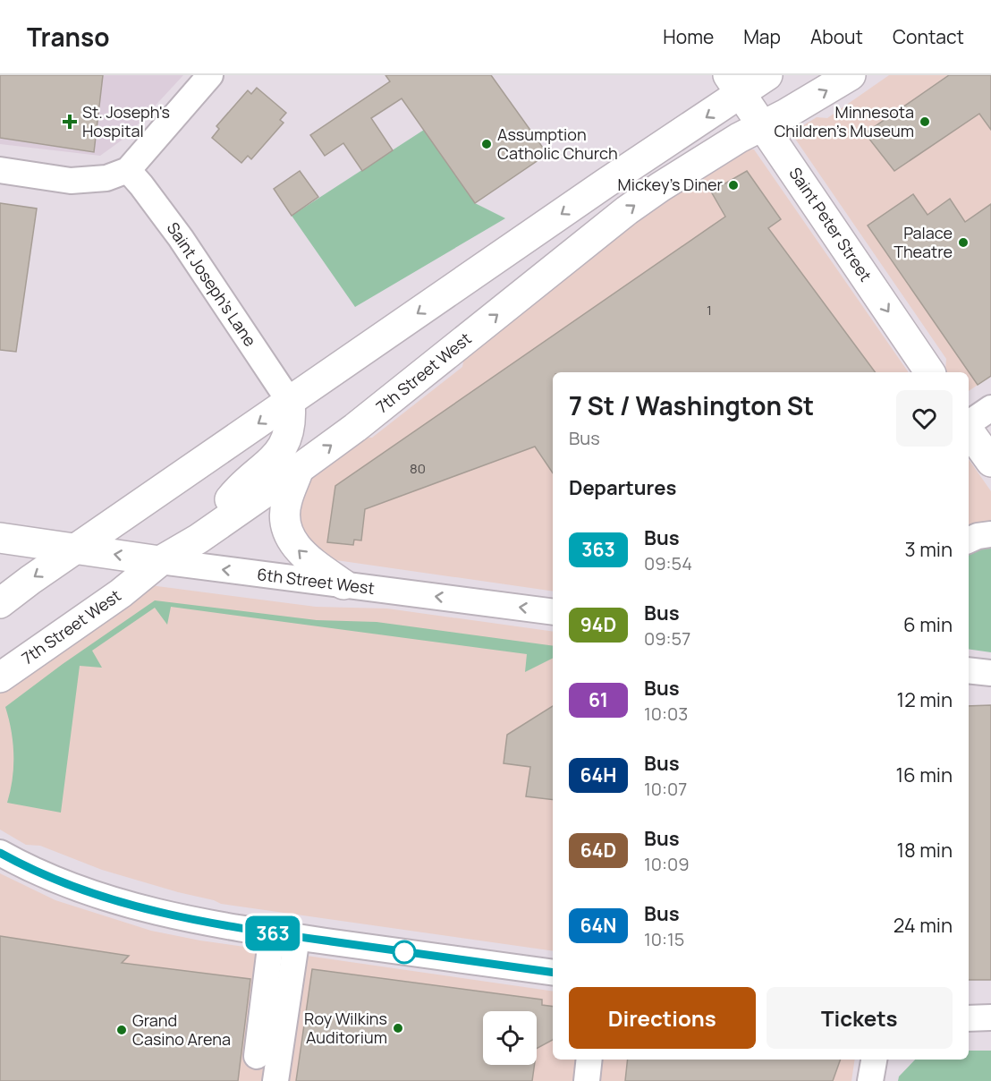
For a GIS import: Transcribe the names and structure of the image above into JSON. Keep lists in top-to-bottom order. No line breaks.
{"streets":{"main road":["Saint Peter Street","7th Street West","6th Street West"],"street":["Saint Joseph's Lane"]},"crossings":[["Saint Peter Street","7th Street West"],["7th Street West","6th Street West"]],"one_way":["Saint Peter Street","6th Street West"],"places":{"health":["St. Joseph's Hospital"],"other":["Minnesota Children's Museum","Assumption Catholic Church","Mickey's Diner","Palace Theatre","Roy Wilkins Auditorium","Grand Casino Arena"]},"lines":["bus line 363"],"house_numbers":["1","80"],"page":{"header":"Transo","nav":["Home","Map","About","Contact"],"on_map":"363","heading":[["7 St / Washington St","Bus"],"Departures"],"list":[{"mark":"363","name":"Bus","note":"09:54","value":"3 min"},{"mark":"94D","name":"Bus","note":"09:57","value":"6 min"},{"mark":"61","name":"Bus","note":"10:03","value":"12 min"},{"mark":"64H","name":"Bus","note":"10:07","value":"16 min"},{"mark":"64D","name":"Bus","note":"10:09","value":"18 min"},{"mark":"64N","name":"Bus","note":"10:15","value":"24 min"}],"buttons":["Directions","Tickets"]}}
